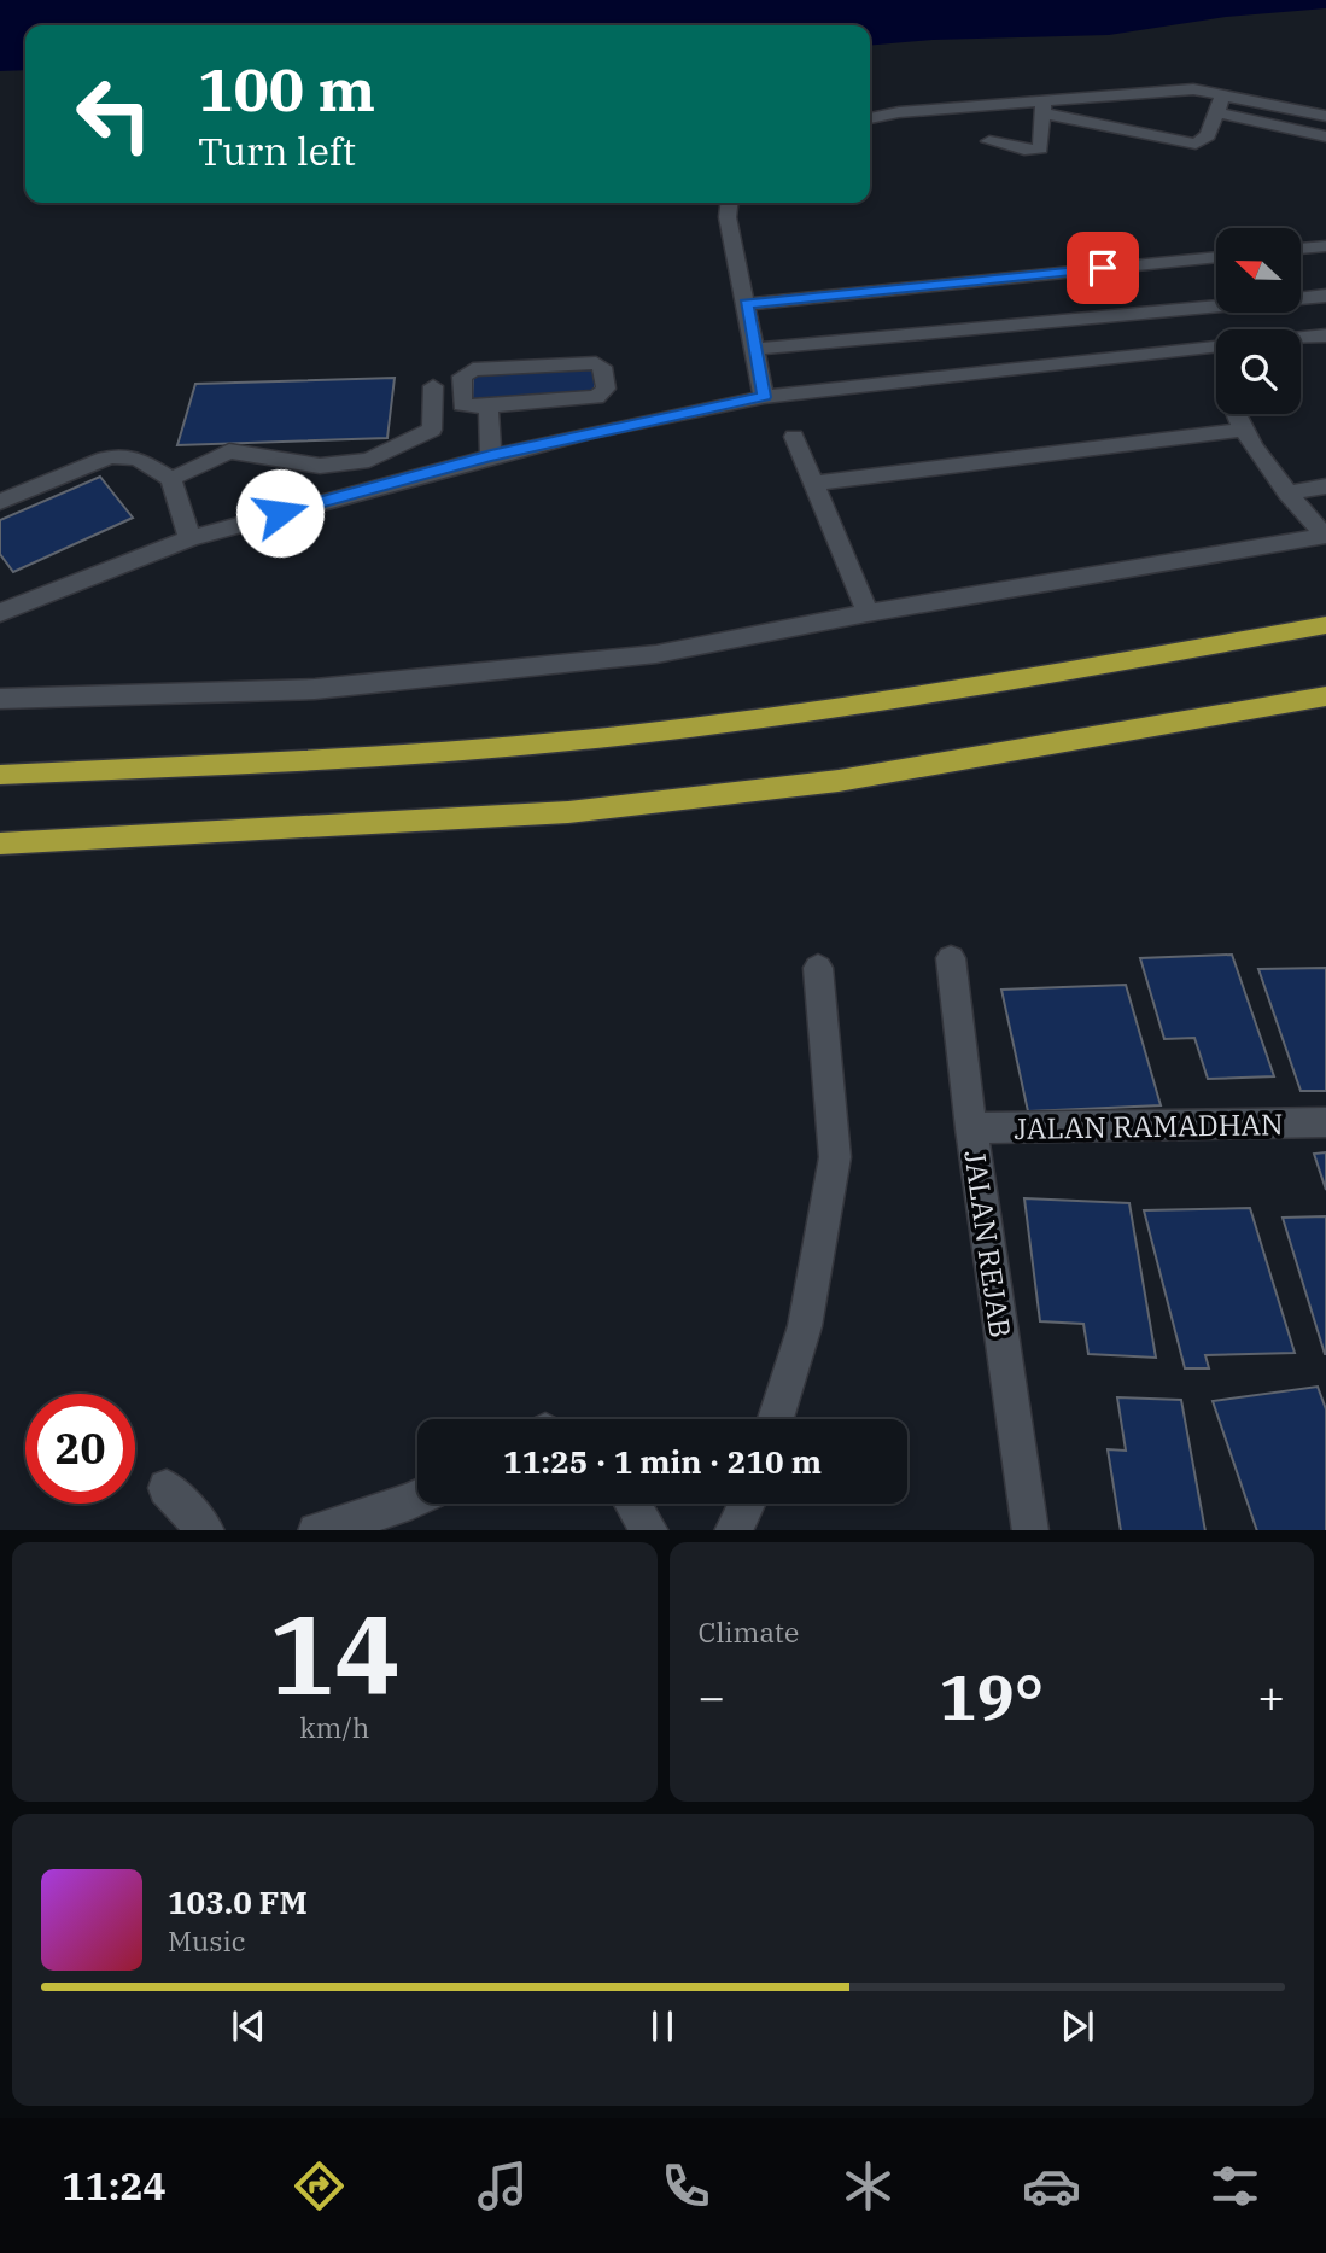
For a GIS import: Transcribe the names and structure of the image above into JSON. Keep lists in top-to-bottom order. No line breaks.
{"streets":{"street":["JALAN RAMADHAN","JALAN REJAB"]},"crossings":[["JALAN RAMADHAN","JALAN REJAB"]],"north":"left","page":{"turn":["100 m","Turn left"],"limit":"20","trip":"11:25 · 1 min · 210 m","tile":[["14","km/h"],"Climate"],"heat":["−","19°","+"],"song":["103.0 FM","Music"],"tabs":"11:24"}}
